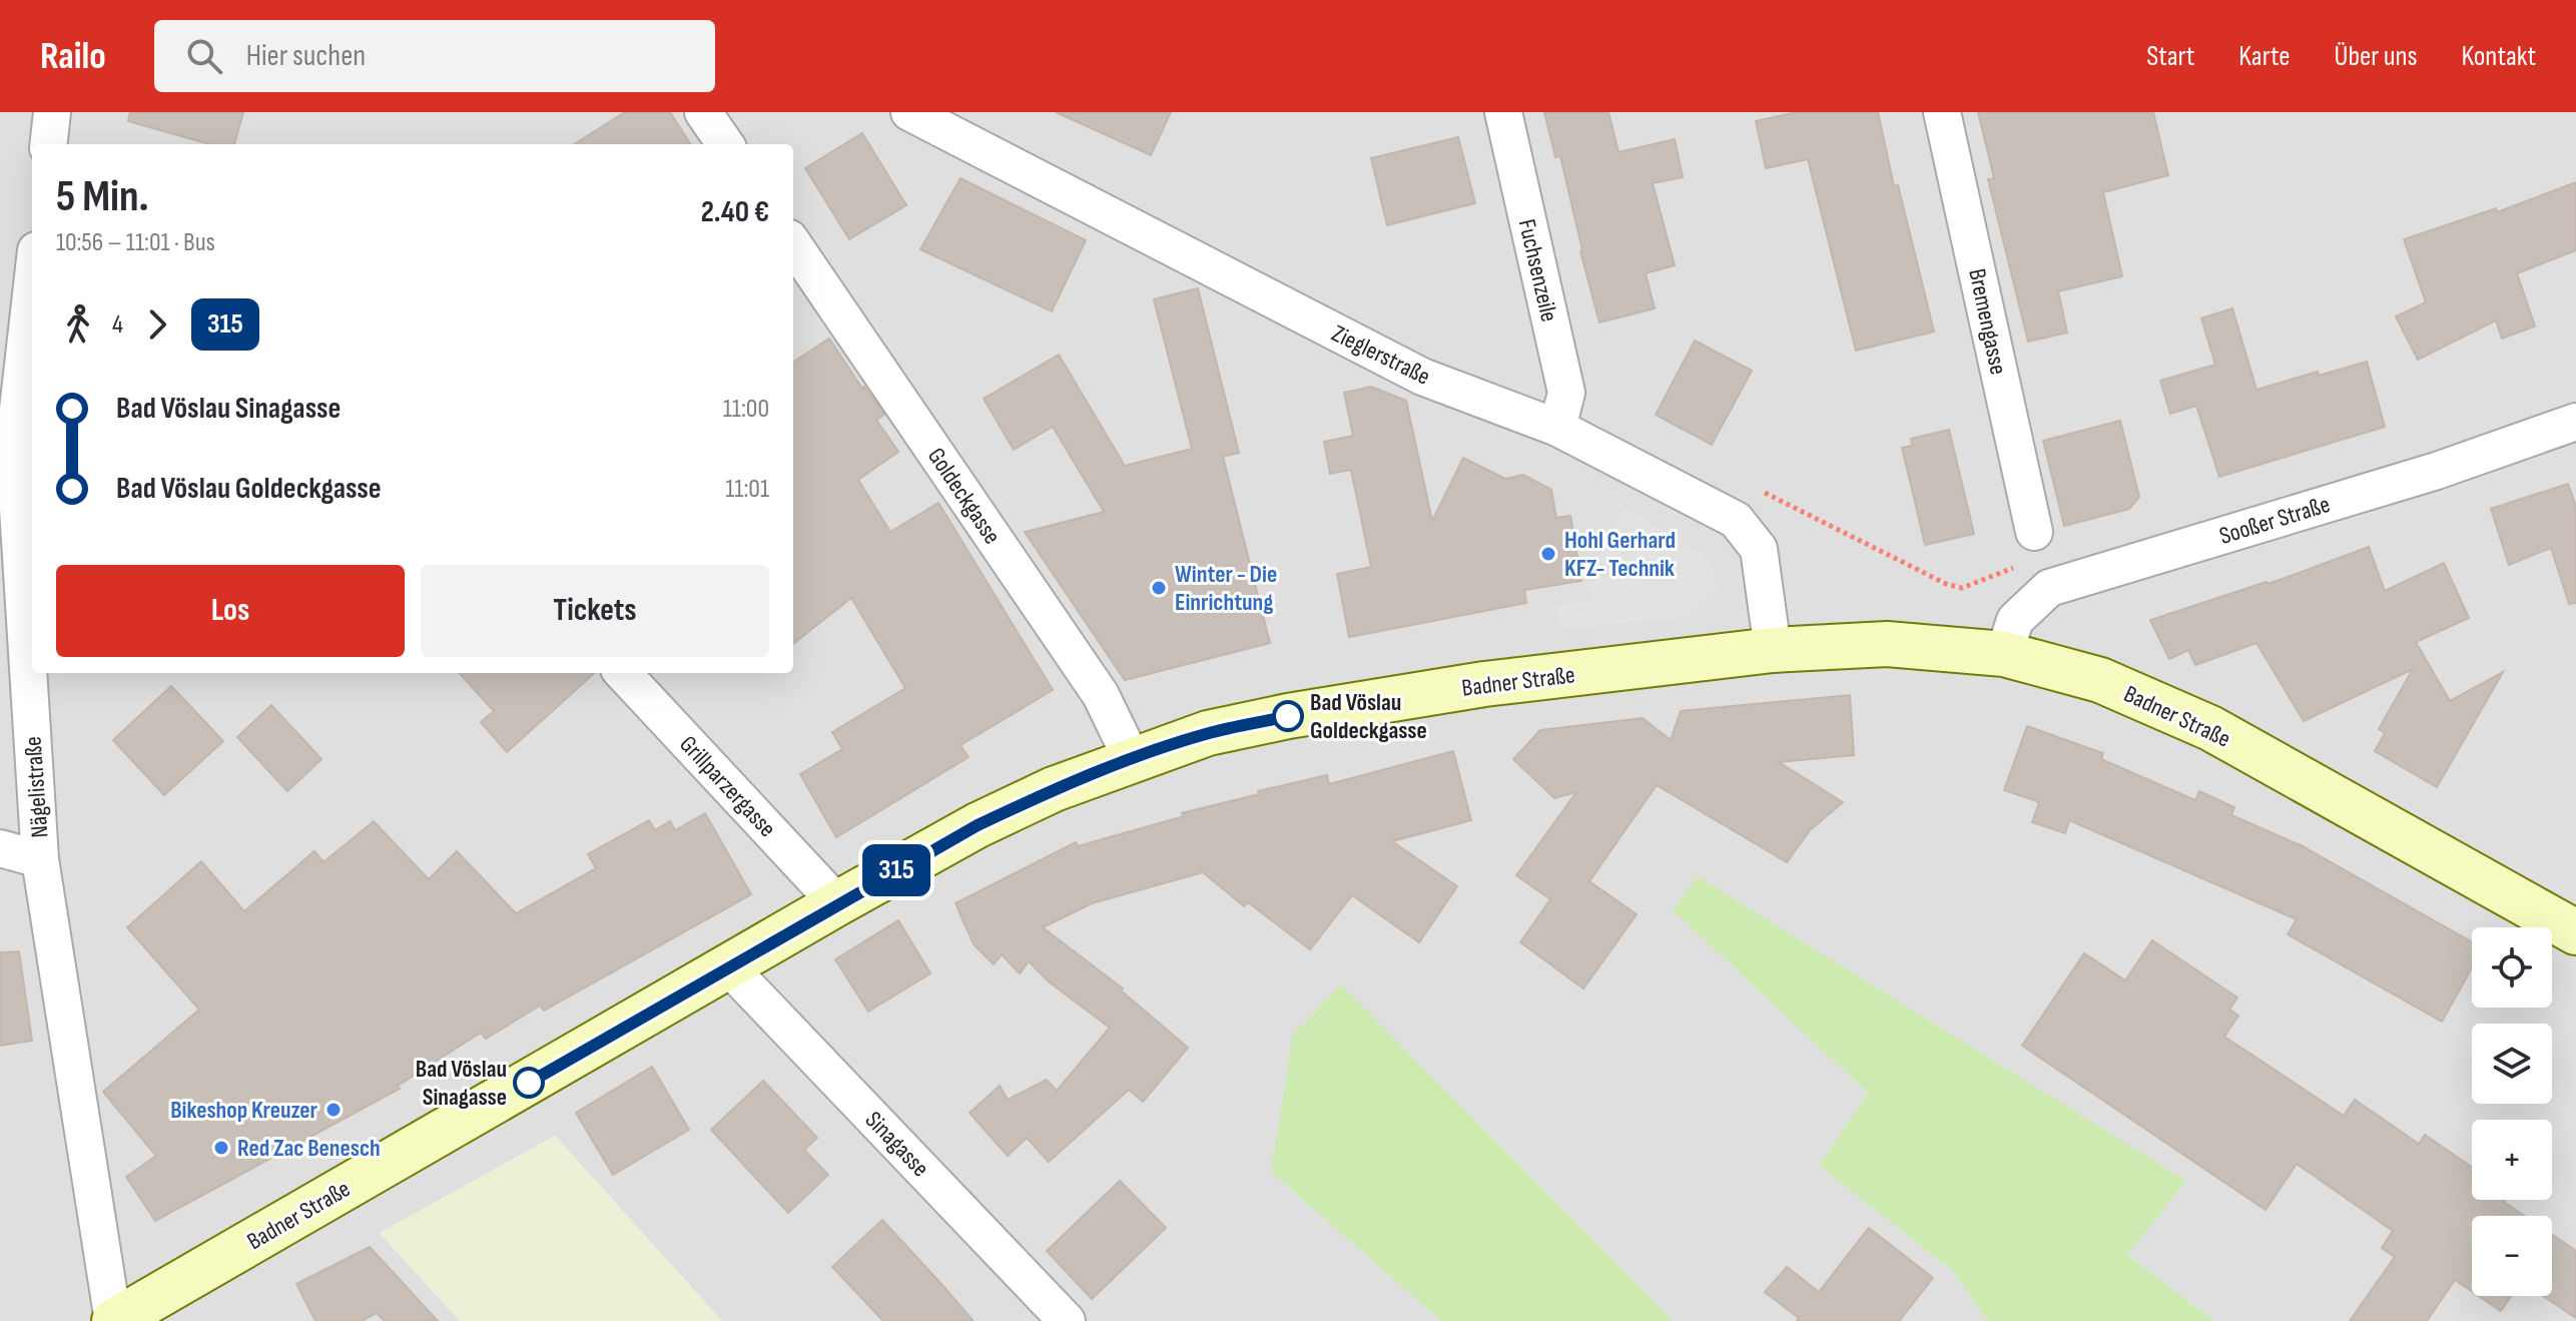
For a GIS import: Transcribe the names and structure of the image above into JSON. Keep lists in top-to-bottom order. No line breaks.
{"streets":{"street":["Fuchsenzeile","Bremengasse","Zieglerstraße","Goldeckgasse","Sooßer Straße","Badner Straße","Grillparzergasse","Nägelistraße","Sinagasse"]},"crossings":[["Fuchsenzeile","Zieglerstraße"],["Zieglerstraße","Badner Straße"],["Goldeckgasse","Badner Straße"],["Sooßer Straße","Badner Straße"],["Badner Straße","Grillparzergasse"],["Badner Straße","Nägelistraße"],["Badner Straße","Sinagasse"]],"places":["Hohl Gerhard KFZ- Technik","Winter - Die Einrichtung","Bad Vöslau Goldeckgasse","Bad Vöslau Sinagasse","Bikeshop Kreuzer","Red Zac Benesch"],"lines":["bus line 315"],"page":{"header":"Railo","search":"Hier suchen","nav":["Start","Karte","Über uns","Kontakt"],"on_map":"315","heading":["5 Min.","10:56 – 11:01 · Bus","2.40 €"],"legs":["4","315"],"list":[{"name":"Bad Vöslau Sinagasse","value":"11:00"},{"name":"Bad Vöslau Goldeckgasse","value":"11:01"}],"buttons":["Los","Tickets"],"map_buttons":["+","−"]}}
